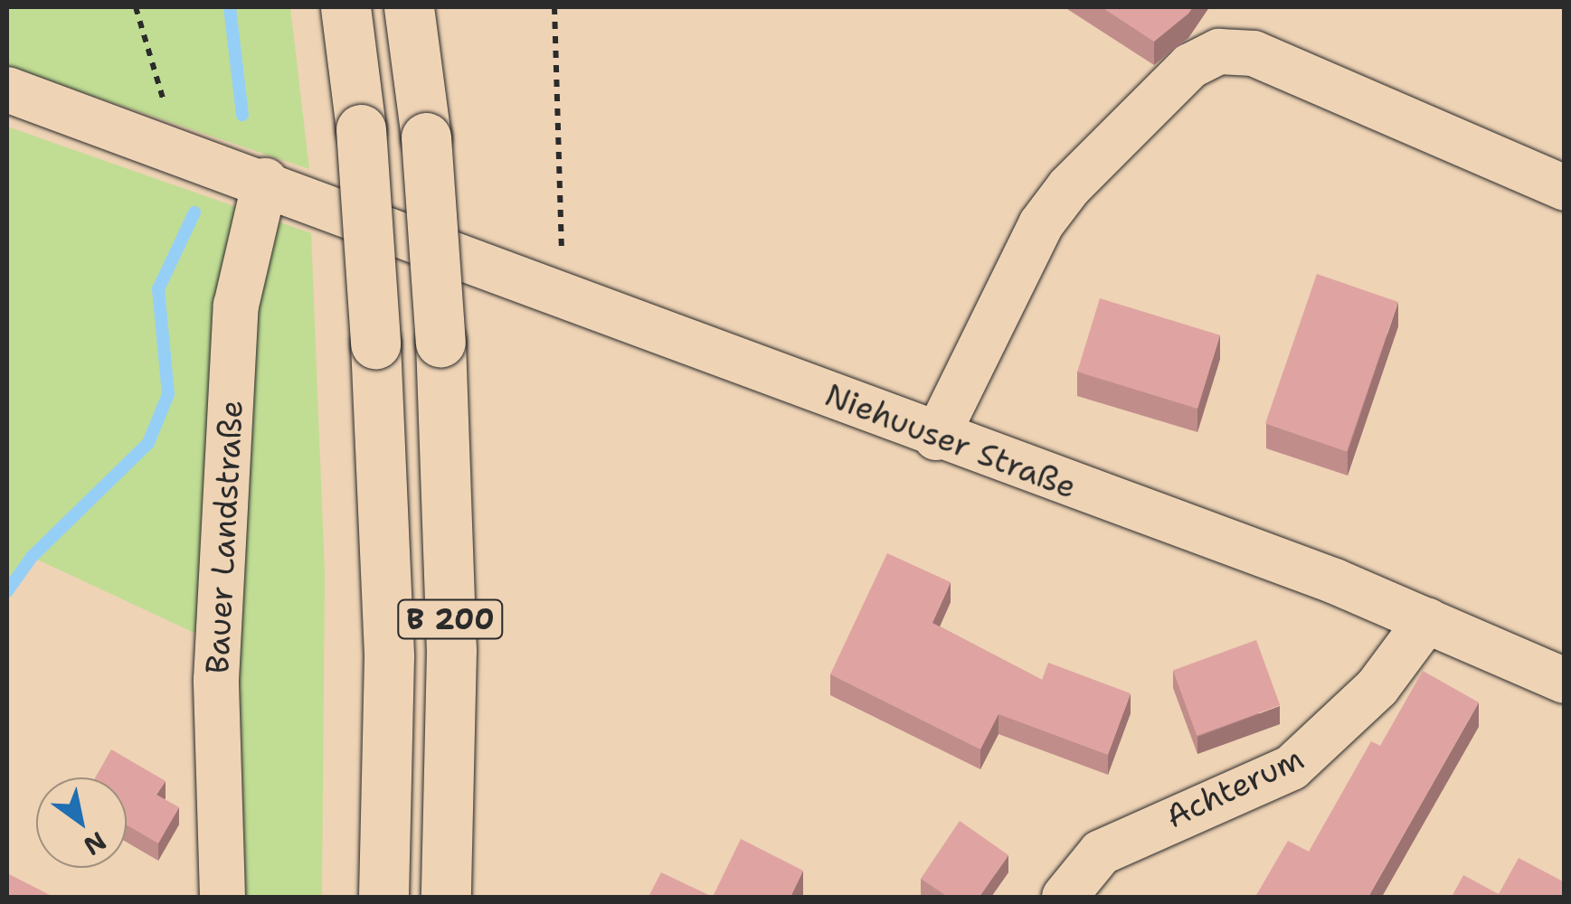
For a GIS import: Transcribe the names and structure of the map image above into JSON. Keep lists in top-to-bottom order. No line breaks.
{"streets":{"highway":["B 200"],"street":["Niehuuser Straße","Bauer Landstraße","Achterum"]},"crossings":[["Niehuuser Straße","Bauer Landstraße"],["Niehuuser Straße","Achterum"]],"north":"bottom right"}
